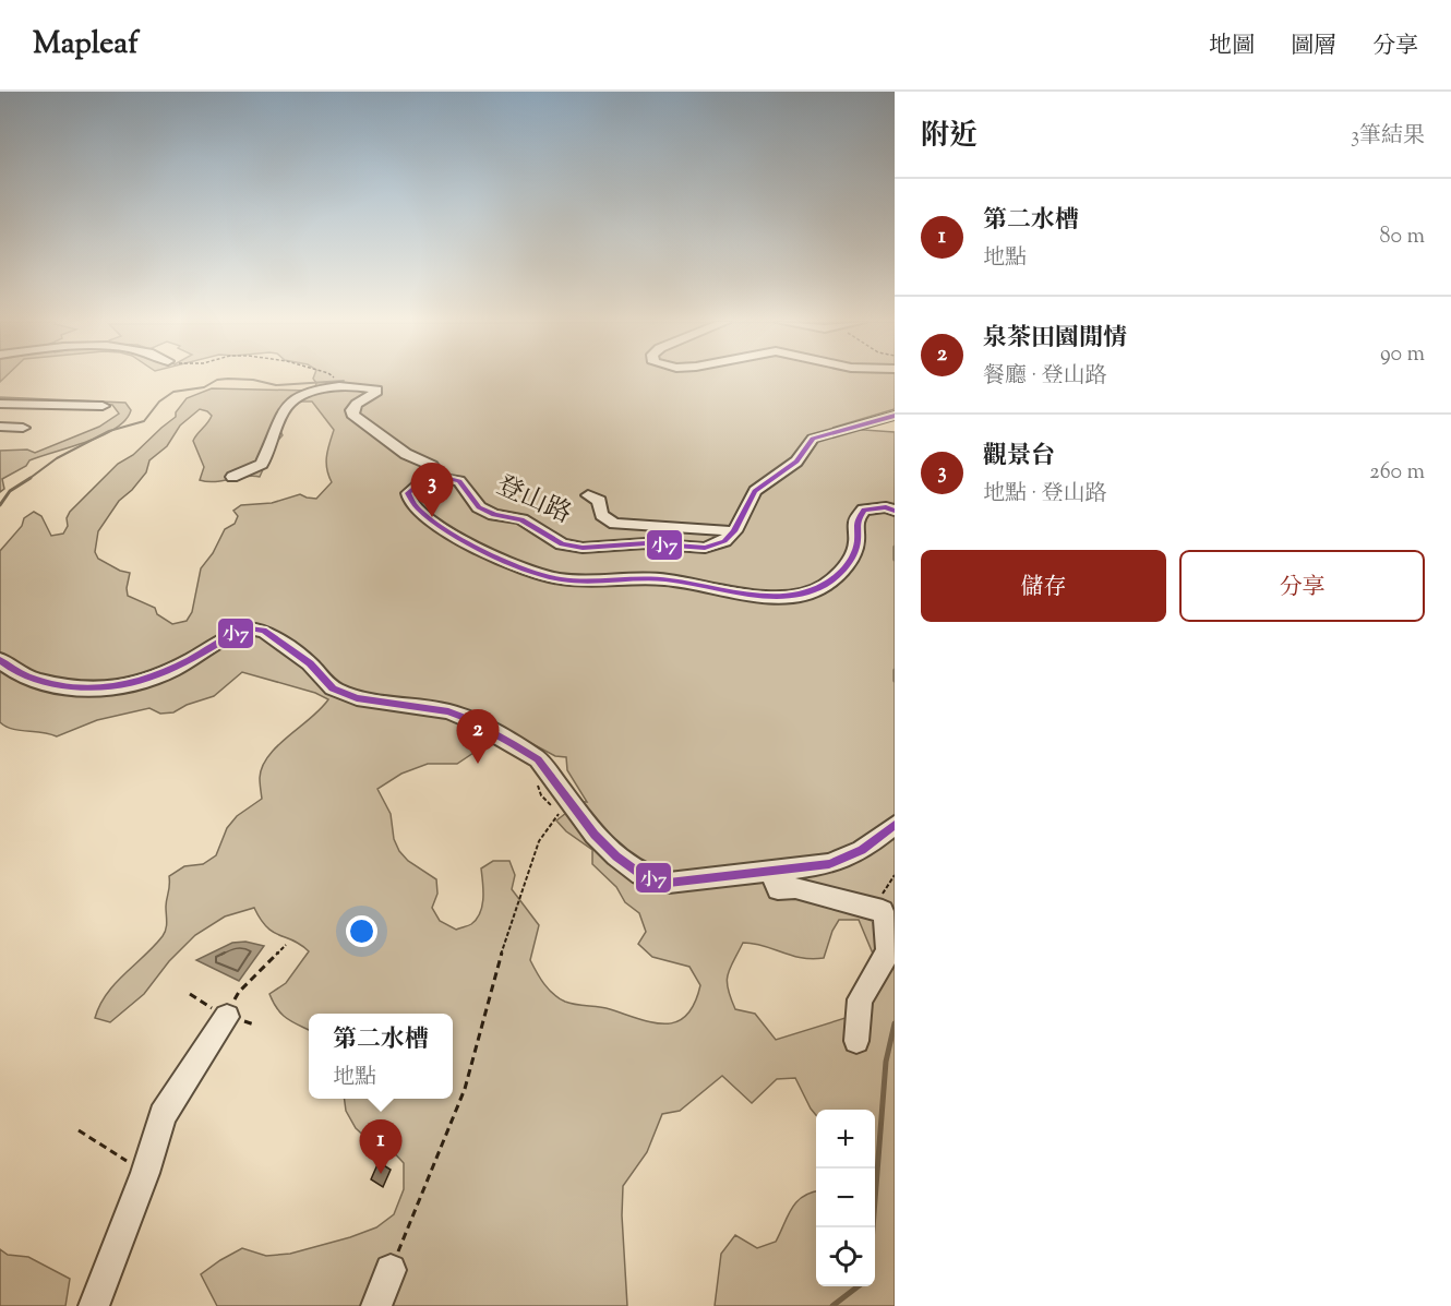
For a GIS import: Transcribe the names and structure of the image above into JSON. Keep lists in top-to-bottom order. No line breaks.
{"streets":{"street":["登山路"]},"lines":["transit line 小7"],"page":{"header":"Mapleaf","nav":["地圖","圖層","分享"],"heading":["附近","3筆結果"],"list":[{"mark":"1","name":"第二水槽","note":"地點","value":"80 m"},{"mark":"2","name":"泉茶田園閒情","note":"餐廳 · 登山路","value":"90 m"},{"mark":"3","name":"觀景台","note":"地點 · 登山路","value":"260 m"}],"pins":["3","2","1"],"buttons":["儲存","分享"],"popup":["第二水槽","地點"],"map_buttons":["+","−"]}}
